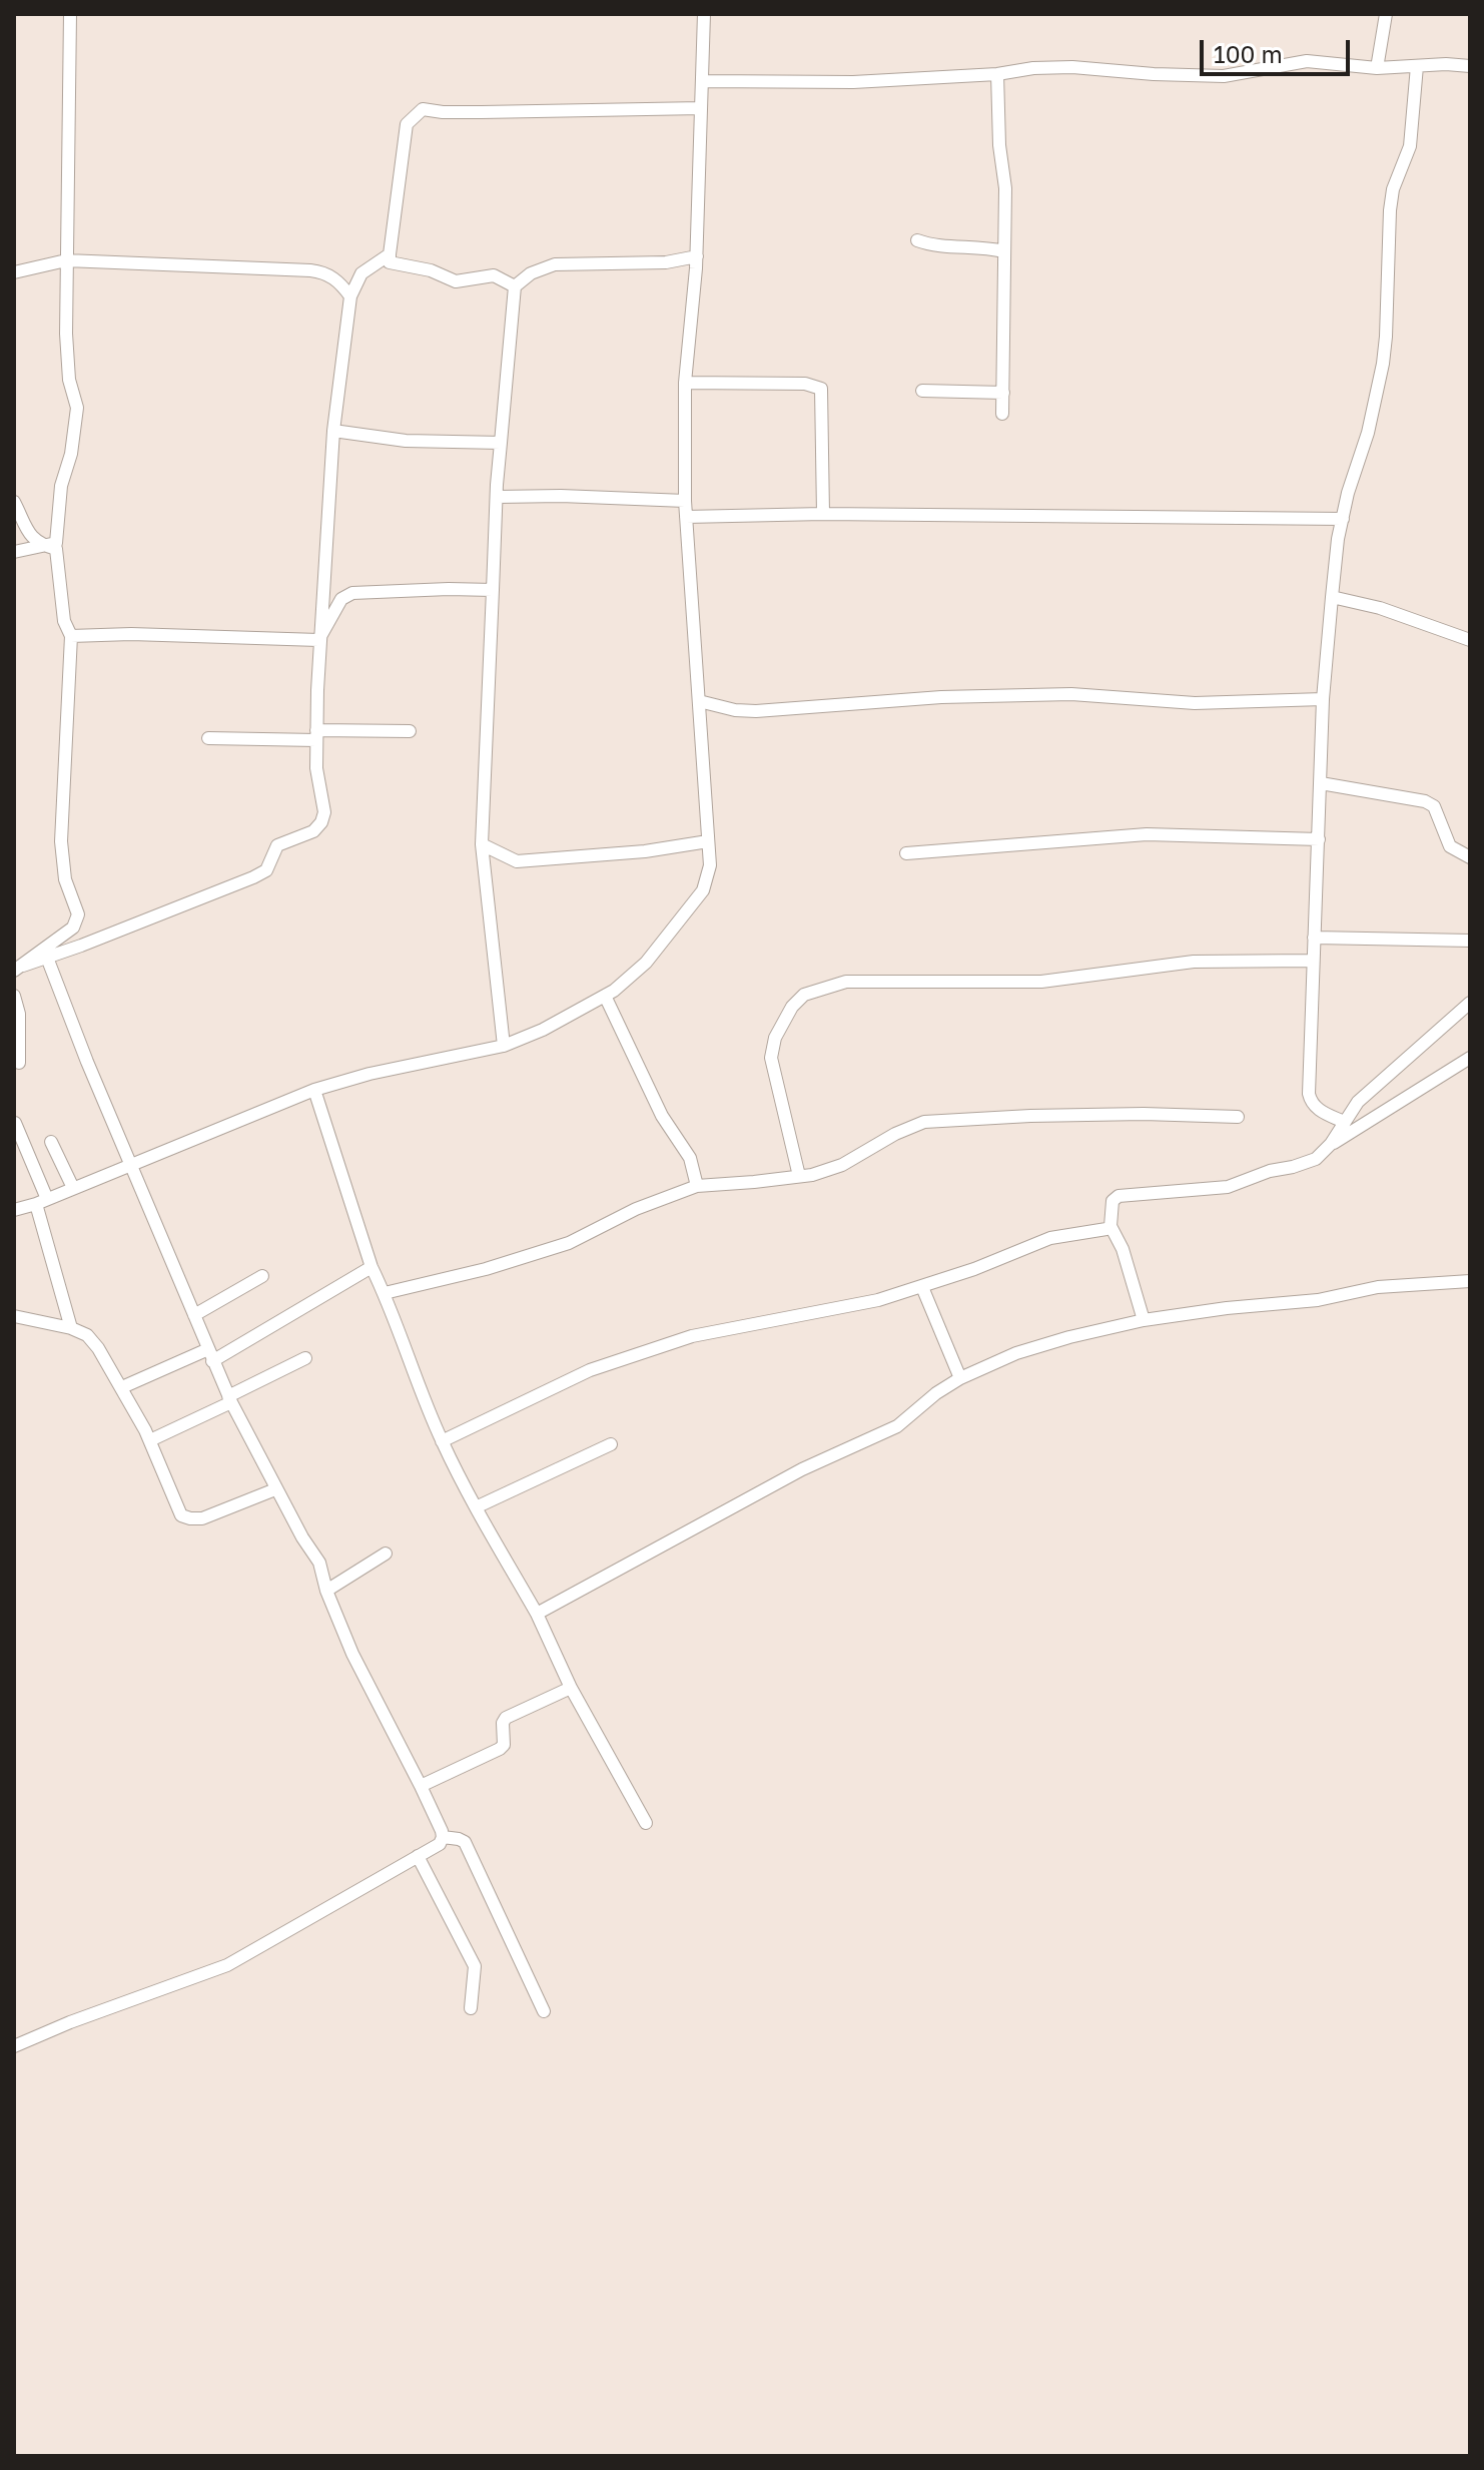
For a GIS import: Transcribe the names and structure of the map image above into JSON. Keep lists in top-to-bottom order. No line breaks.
{"scale_bar":"100 m"}
